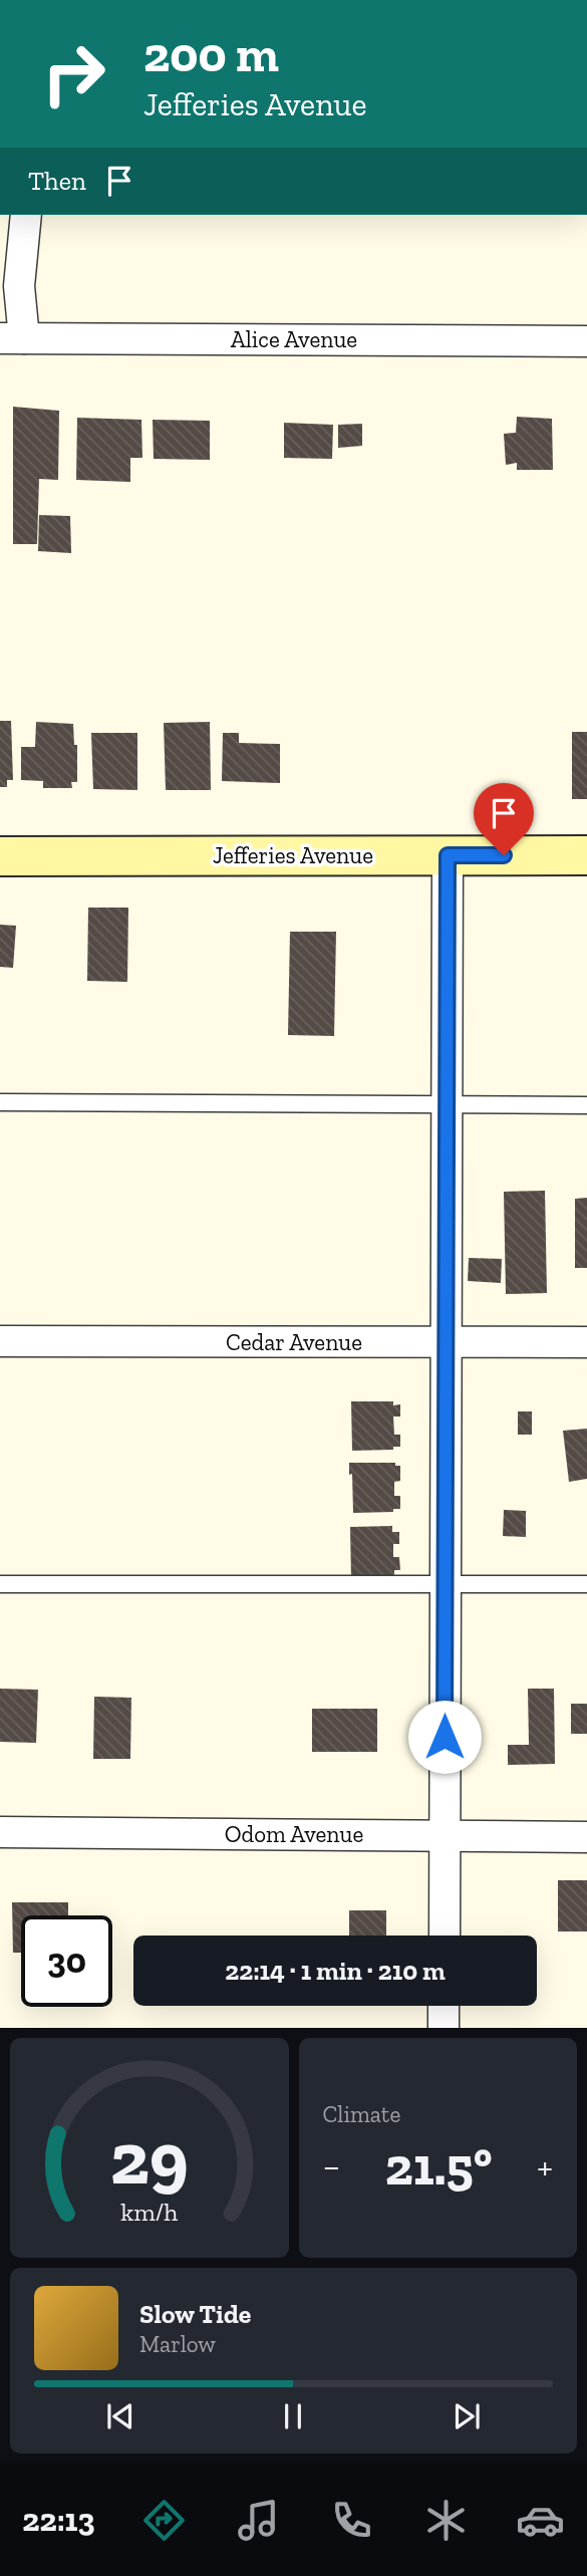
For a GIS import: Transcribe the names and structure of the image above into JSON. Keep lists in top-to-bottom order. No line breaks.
{"streets":{"street":["Alice Avenue","Jefferies Avenue","Cedar Avenue","Odom Avenue"]},"page":{"turn":["200 m","Jefferies Avenue"],"then":"Then","limit":"30","trip":"22:14 · 1 min · 210 m","tile":"Climate","heat":["−","21.5°","+"],"song":["Slow Tide","Marlow"],"tabs":"22:13","gauge":["29","km/h"]}}
